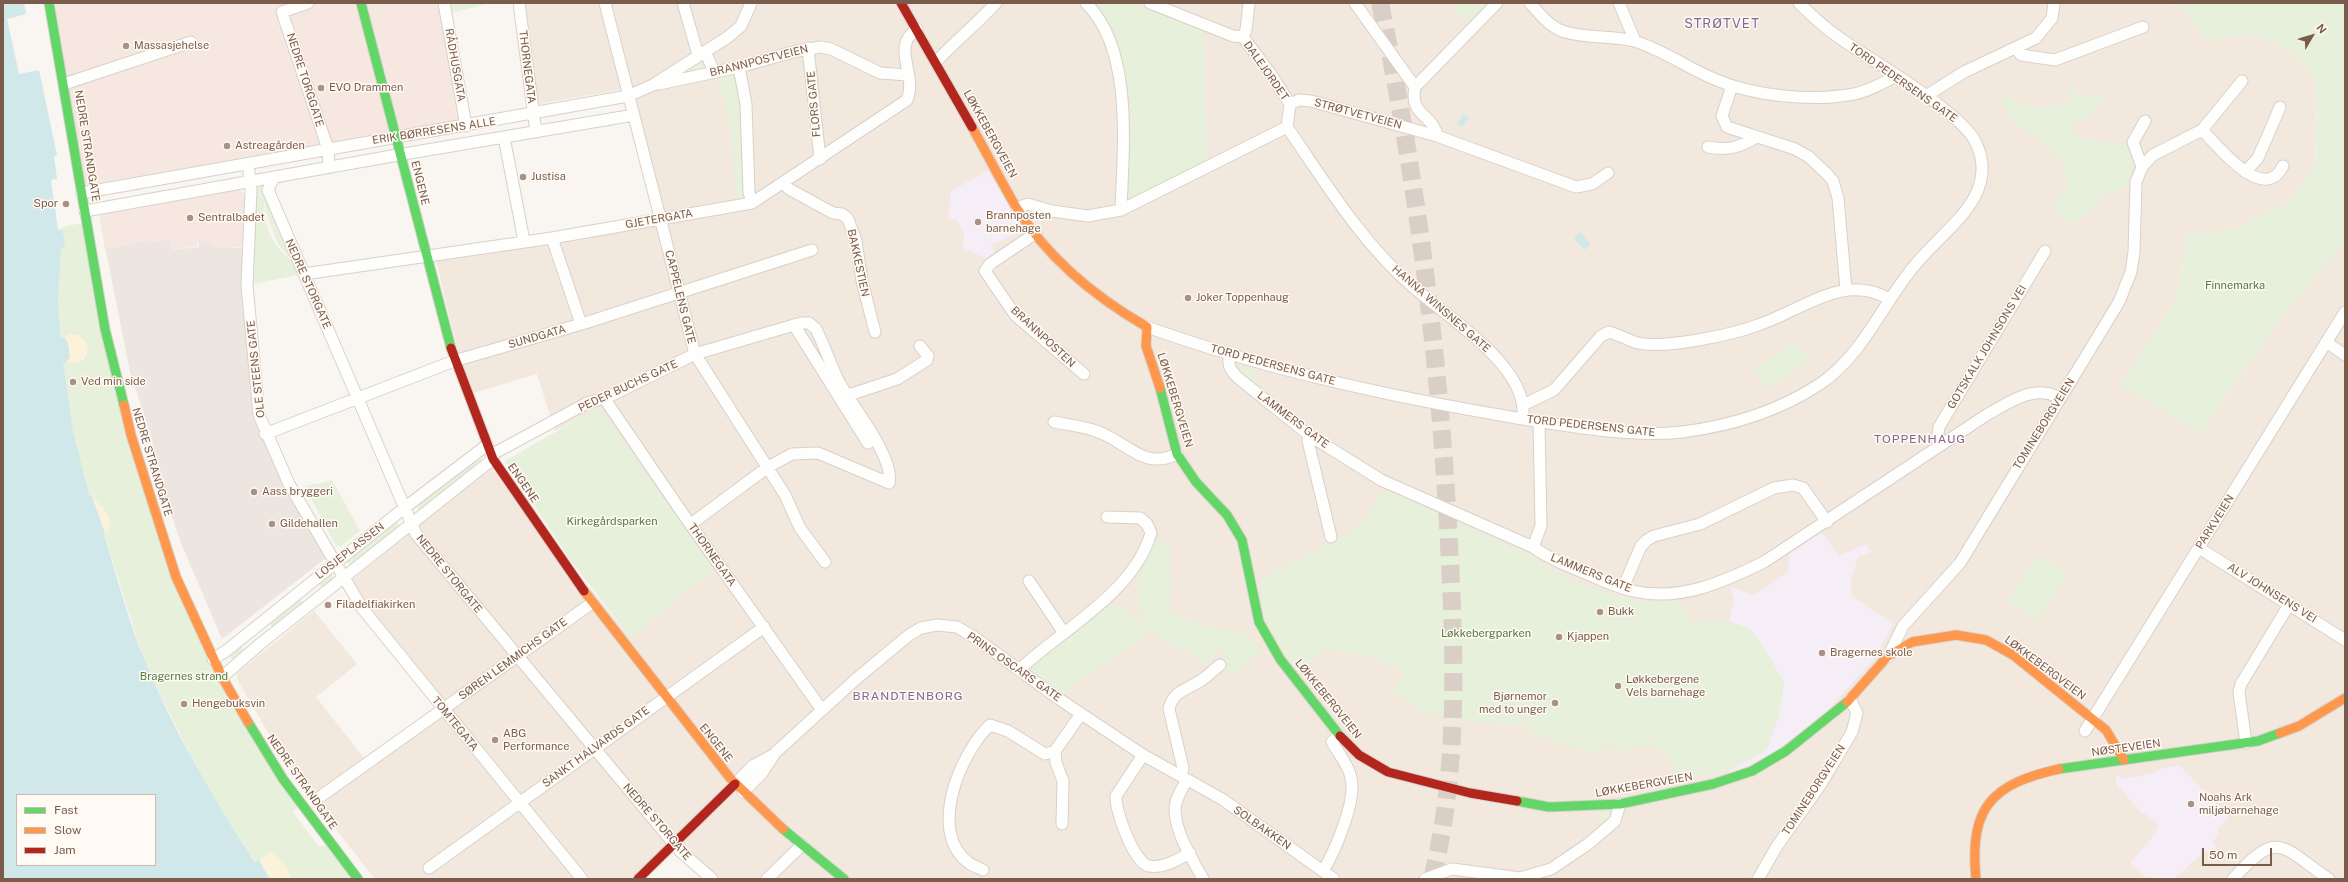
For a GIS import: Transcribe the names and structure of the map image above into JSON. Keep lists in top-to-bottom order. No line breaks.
{"streets":{"main road":["LØKKEBERGVEIEN","NEDRE STRANDGATE","ENGENE","PRINS OSCARS GATE","NØSTEVEIEN"],"street":["BRANNPOSTVEIEN","RÅDHUSGATA","THORNEGATA","DALEJORDET","NEDRE TORGGATE","TORD PEDERSENS GATE","FLORS GATE","STRØTVETVEIEN","ERIK BØRRESENS ALLE","GJETERGATA","BAKKESTIEN","NEDRE STORGATE","CAPPELENS GATE","HANNA WINSNES GATE","SUNDGATA","BRANNPOSTEN","GOTSKALK JOHNSONS VEI","OLE STEENS GATE","PEDER BUCHS GATE","LAMMERS GATE","TOMINEBORGVEIEN","PARKVEIEN","LOSJEPLASSEN","ALV JOHNSENS VEI","SØREN LEMMICHS GATE","TOMTEGATA","SANKT HALVARDS GATE","SOLBAKKEN"]},"crossings":[["BRANNPOSTVEIEN","FLORS GATE"],["BRANNPOSTVEIEN","ERIK BØRRESENS ALLE"],["BRANNPOSTVEIEN","GJETERGATA"],["RÅDHUSGATA","ERIK BØRRESENS ALLE"],["THORNEGATA","ERIK BØRRESENS ALLE"],["THORNEGATA","PEDER BUCHS GATE"],["THORNEGATA","PRINS OSCARS GATE"],["THORNEGATA","SANKT HALVARDS GATE"],["DALEJORDET","STRØTVETVEIEN"],["NEDRE TORGGATE","ERIK BØRRESENS ALLE"],["TORD PEDERSENS GATE","LØKKEBERGVEIEN"],["TORD PEDERSENS GATE","HANNA WINSNES GATE"],["TORD PEDERSENS GATE","LAMMERS GATE"],["FLORS GATE","GJETERGATA"],["ERIK BØRRESENS ALLE","NEDRE STRANDGATE"],["ERIK BØRRESENS ALLE","ENGENE"],["ERIK BØRRESENS ALLE","NEDRE STORGATE"],["ERIK BØRRESENS ALLE","CAPPELENS GATE"],["ERIK BØRRESENS ALLE","OLE STEENS GATE"],["LØKKEBERGVEIEN","GJETERGATA"],["LØKKEBERGVEIEN","BRANNPOSTEN"],["LØKKEBERGVEIEN","TOMINEBORGVEIEN"],["LØKKEBERGVEIEN","PARKVEIEN"],["LØKKEBERGVEIEN","NØSTEVEIEN"],["NEDRE STRANDGATE","LOSJEPLASSEN"],["ENGENE","GJETERGATA"],["ENGENE","SUNDGATA"],["ENGENE","PEDER BUCHS GATE"],["ENGENE","LOSJEPLASSEN"],["ENGENE","SØREN LEMMICHS GATE"],["ENGENE","PRINS OSCARS GATE"],["ENGENE","SANKT HALVARDS GATE"],["GJETERGATA","BAKKESTIEN"],["GJETERGATA","NEDRE STORGATE"],["GJETERGATA","CAPPELENS GATE"],["NEDRE STORGATE","SUNDGATA"],["NEDRE STORGATE","LOSJEPLASSEN"],["NEDRE STORGATE","SØREN LEMMICHS GATE"],["NEDRE STORGATE","PRINS OSCARS GATE"],["NEDRE STORGATE","SANKT HALVARDS GATE"],["CAPPELENS GATE","SUNDGATA"],["CAPPELENS GATE","PEDER BUCHS GATE"],["SUNDGATA","OLE STEENS GATE"],["GOTSKALK JOHNSONS VEI","LAMMERS GATE"],["OLE STEENS GATE","LOSJEPLASSEN"],["OLE STEENS GATE","TOMTEGATA"],["PEDER BUCHS GATE","LOSJEPLASSEN"],["LAMMERS GATE","TOMINEBORGVEIEN"],["PARKVEIEN","ALV JOHNSENS VEI"],["LOSJEPLASSEN","TOMTEGATA"],["SØREN LEMMICHS GATE","TOMTEGATA"],["PRINS OSCARS GATE","SOLBAKKEN"],["TOMTEGATA","SANKT HALVARDS GATE"]],"districts":["STRØTVET","TOPPENHAUG","BRANDTENBORG"],"parks":["Finnemarka","Kirkegårdsparken","Løkkebergparken","Bragernes strand"],"places":["Massasjehelse","EVO Drammen","Astreagården","Justisa","Spor","Sentralbadet","Brannposten barnehage","Joker Toppenhaug","Ved min side","Aass bryggeri","Gildehallen","Filadelfiakirken","Bukk","Kjappen","Bragernes skole","Løkkebergene Vels barnehage","Bjørnemor med to unger","Hengebuksvin","ABG Performance","Noahs Ark miljøbarnehage"],"legend":["Fast","Slow","Jam"],"scale_bar":"50 m","north":"top right"}
